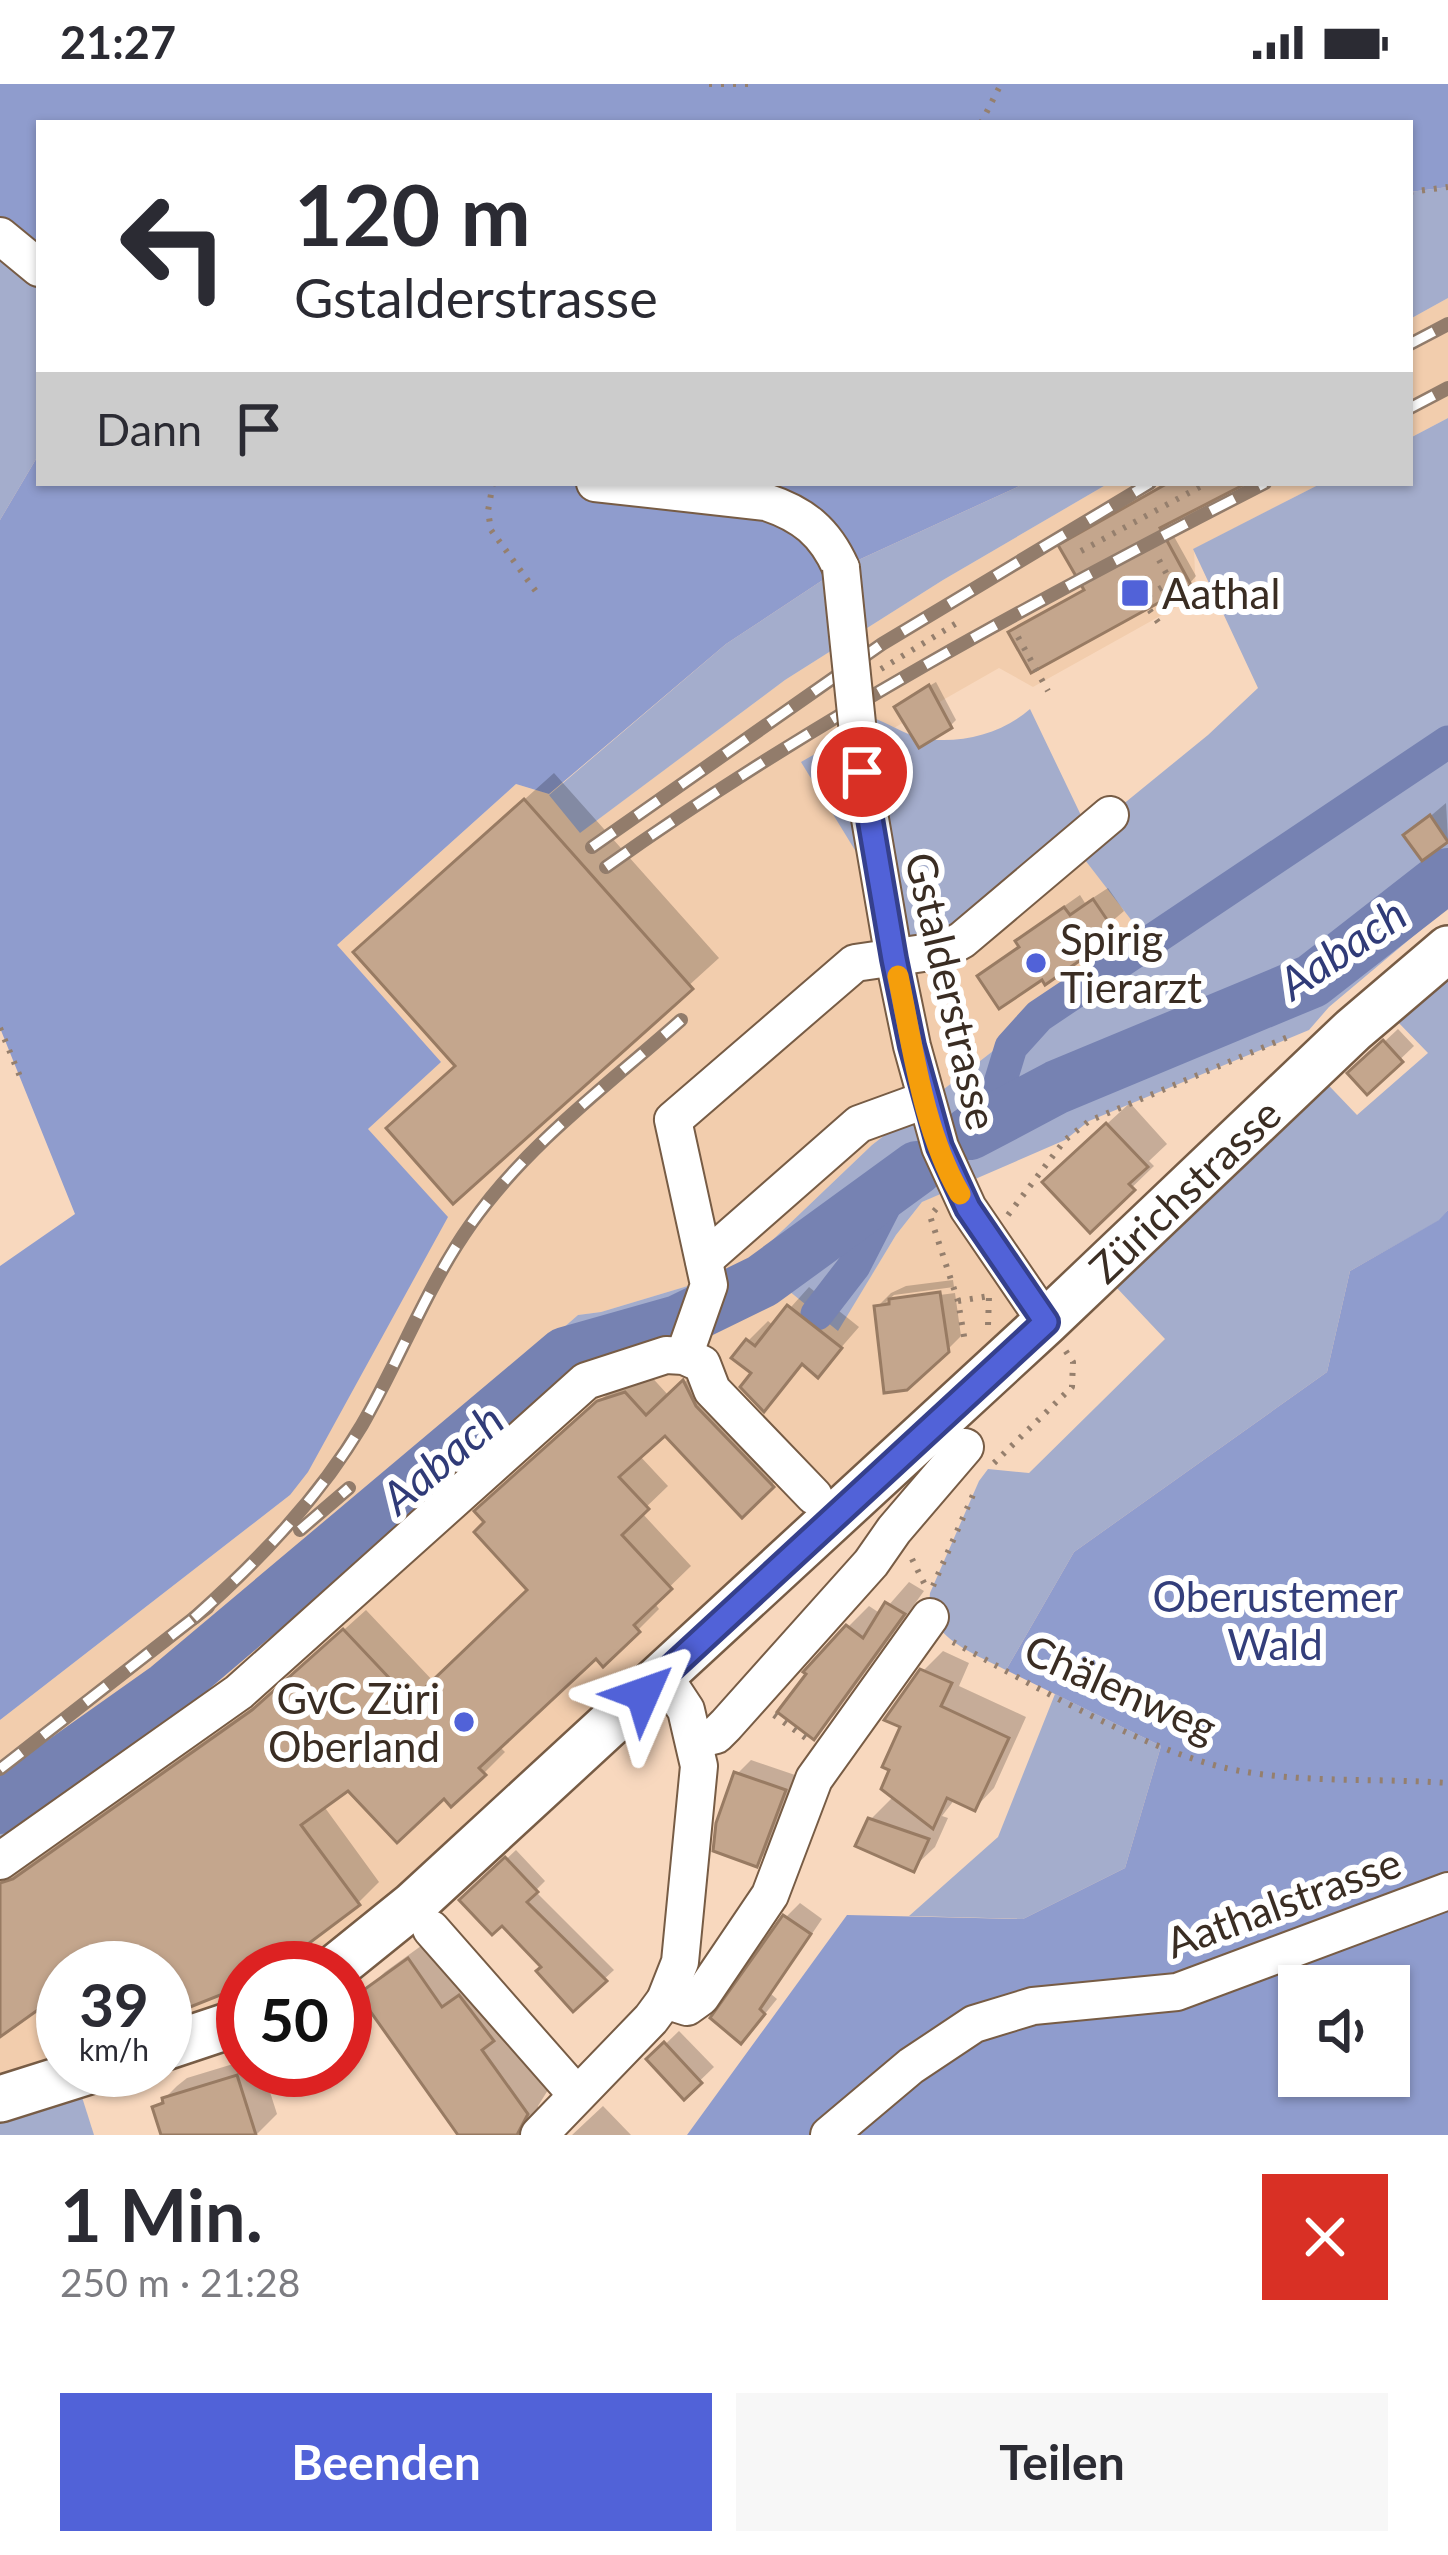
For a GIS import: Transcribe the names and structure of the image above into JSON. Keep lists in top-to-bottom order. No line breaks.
{"streets":{"main road":["Zürichstrasse"],"street":["Gstalderstrasse","Aathalstrasse"],"path":["Chälenweg"]},"crossings":[["Gstalderstrasse","Zürichstrasse"]],"water":["Aabach"],"parks":["Oberustemer Wald"],"places":{"transit":["Aathal"],"other":["Spirig Tierarzt","GvC Züri Oberland"]},"page":{"status":"21:27","turn":["120 m","Gstalderstrasse"],"then":"Dann","speed":"39 km/h","limit":"50","heading":["1 Min.","250 m · 21:28"],"buttons":["Beenden","Teilen"]}}
